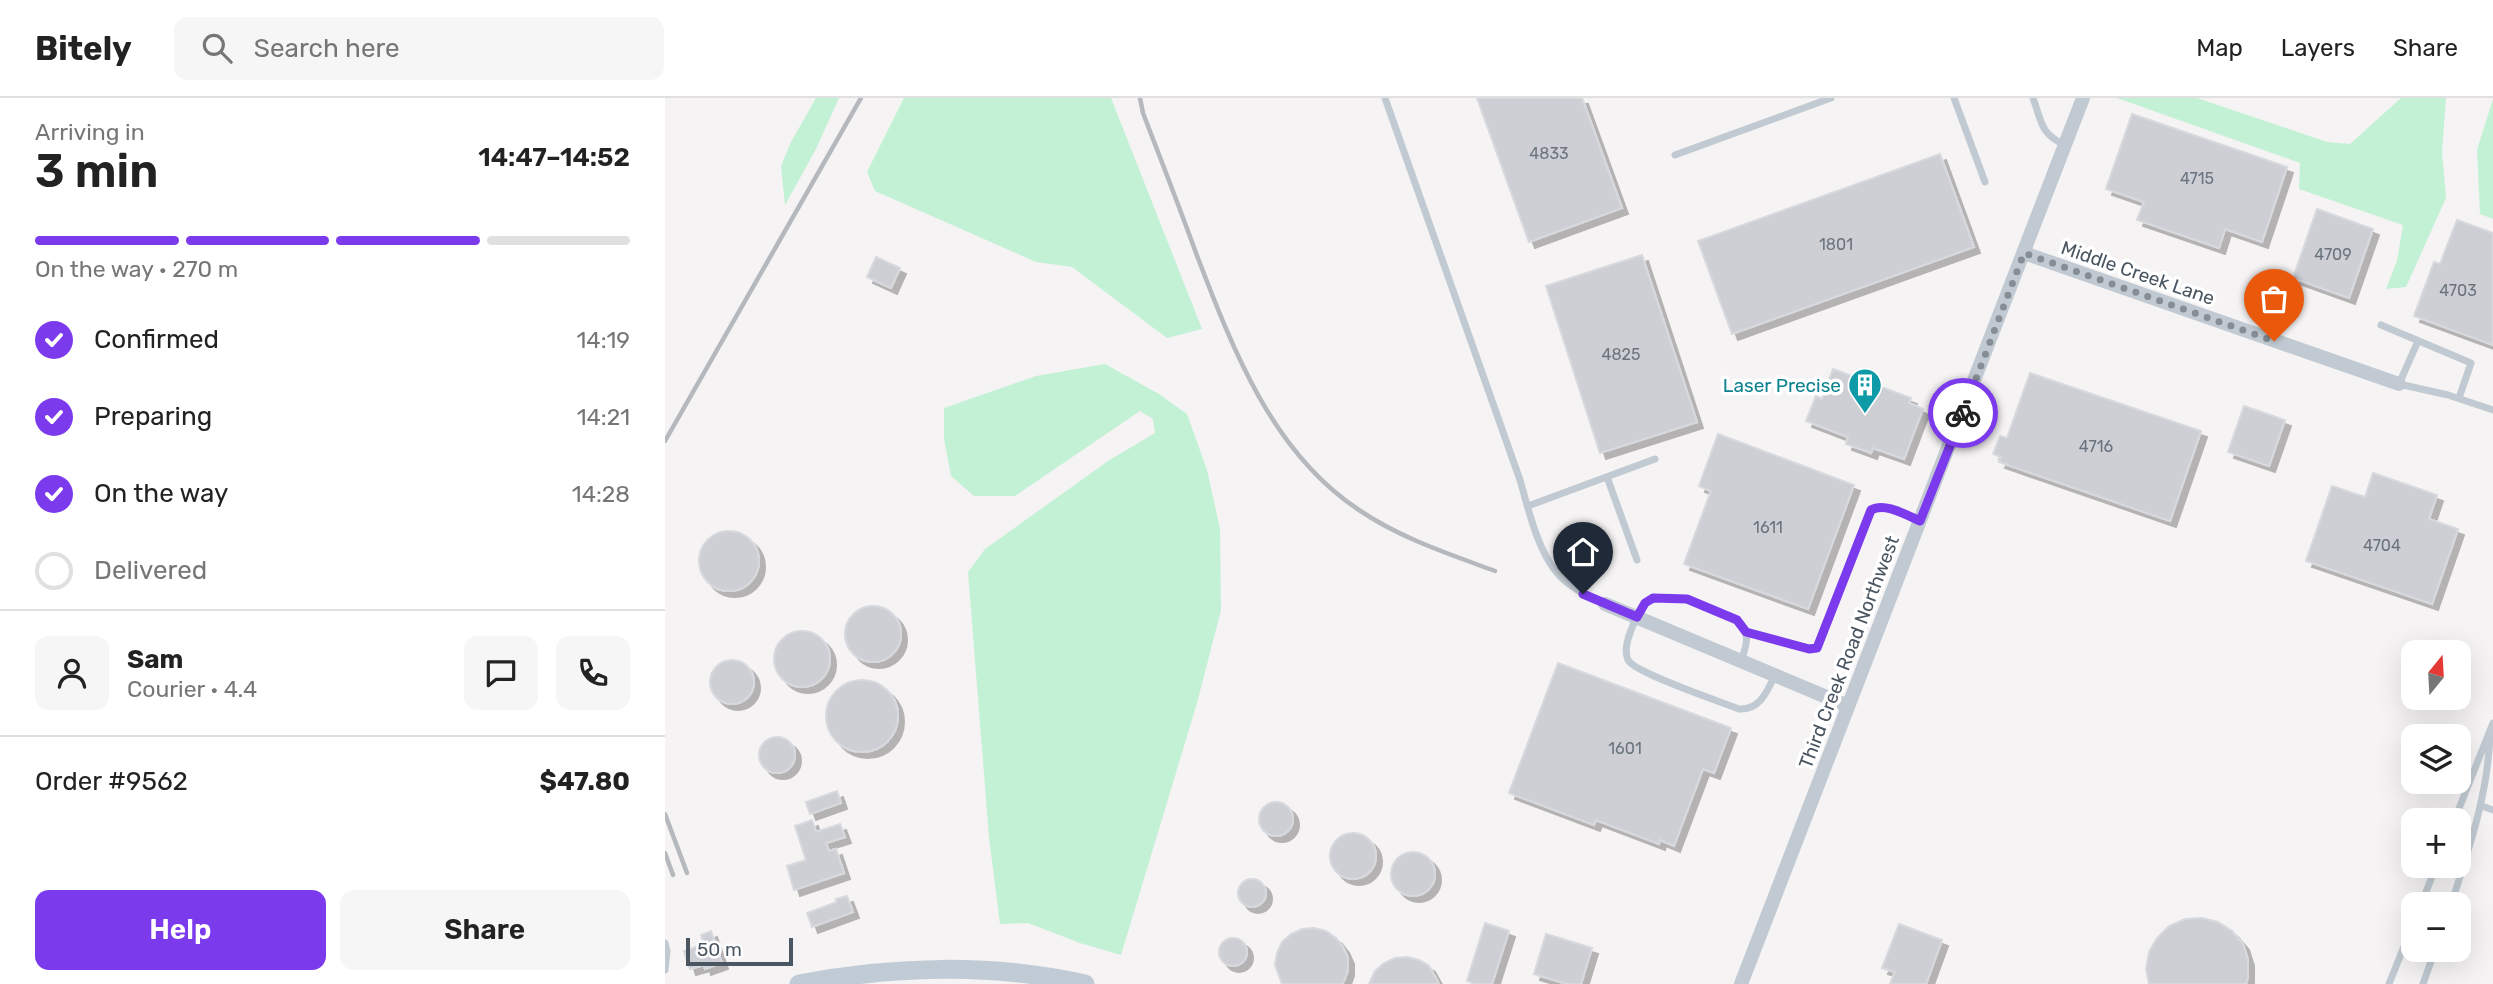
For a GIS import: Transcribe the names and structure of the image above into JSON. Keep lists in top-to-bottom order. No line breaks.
{"streets":{"street":["Middle Creek Lane","Third Creek Road Northwest"]},"crossings":[["Middle Creek Lane","Third Creek Road Northwest"]],"places":{"building":["Laser Precise"]},"house_numbers":["4833","4715","1801","4709","4703","4825","4716","1611","4704","1601"],"scale_bar":"50 m","north":"top","page":{"header":"Bitely","search":"Search here","nav":["Map","Layers","Share"],"heading":["3 min","Arriving in","14:47–14:52"],"panel":["Sam","Courier · 4.4","Order #9562","$47.80"],"bar":"On the way · 270 m","list":[["Confirmed","14:19"],["Preparing","14:21"],["On the way","14:28"],"Delivered"],"map_buttons":["+","−"],"buttons":["Help","Share"],"scale":"50 m"}}
